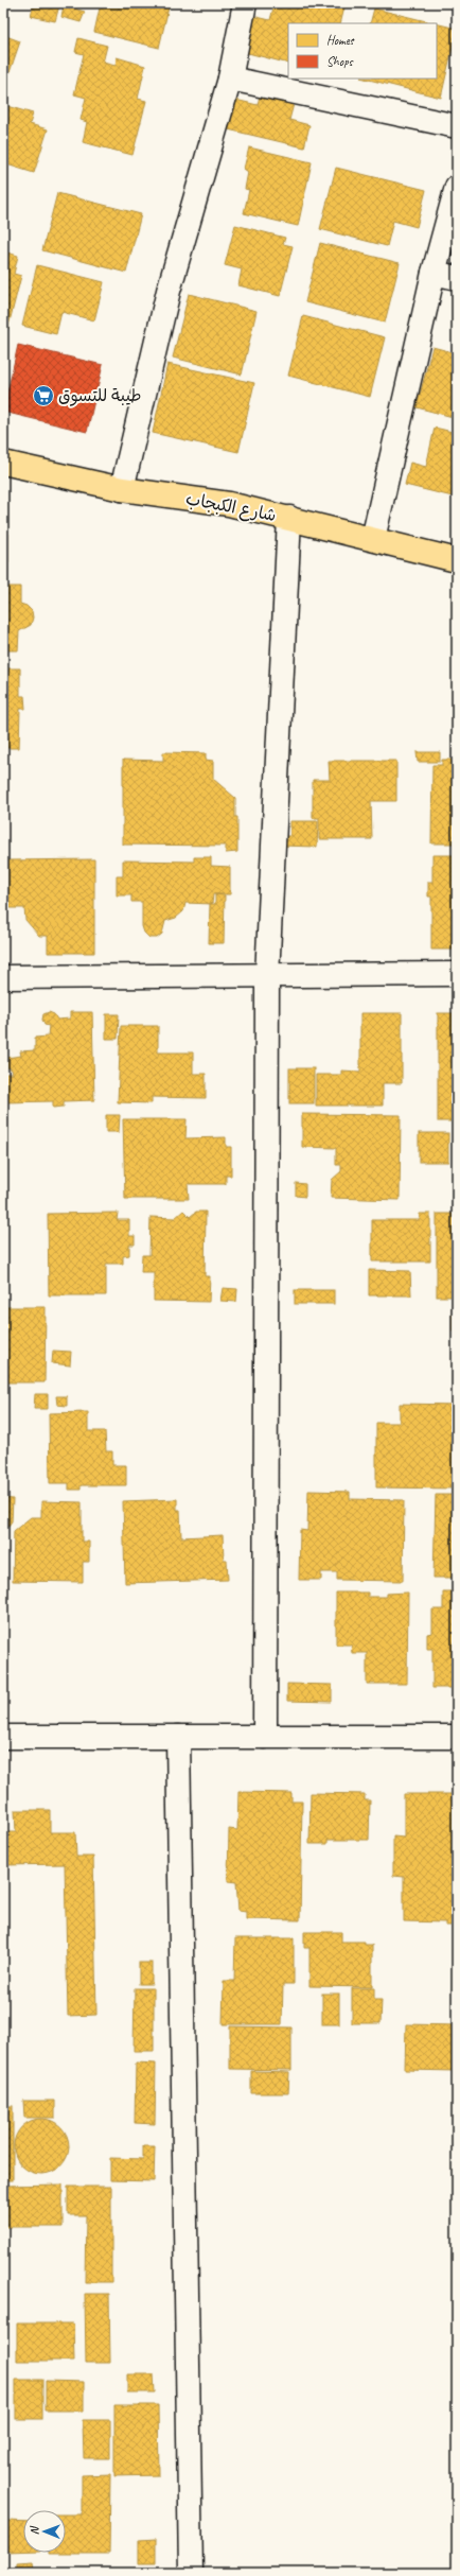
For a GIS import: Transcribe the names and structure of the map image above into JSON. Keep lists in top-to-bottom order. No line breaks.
{"streets":{"main road":["شارع الكبجاب"]},"places":{"supermarket":["طيبة للتسوق"]},"legend":["Homes","Shops"],"north":"left"}
